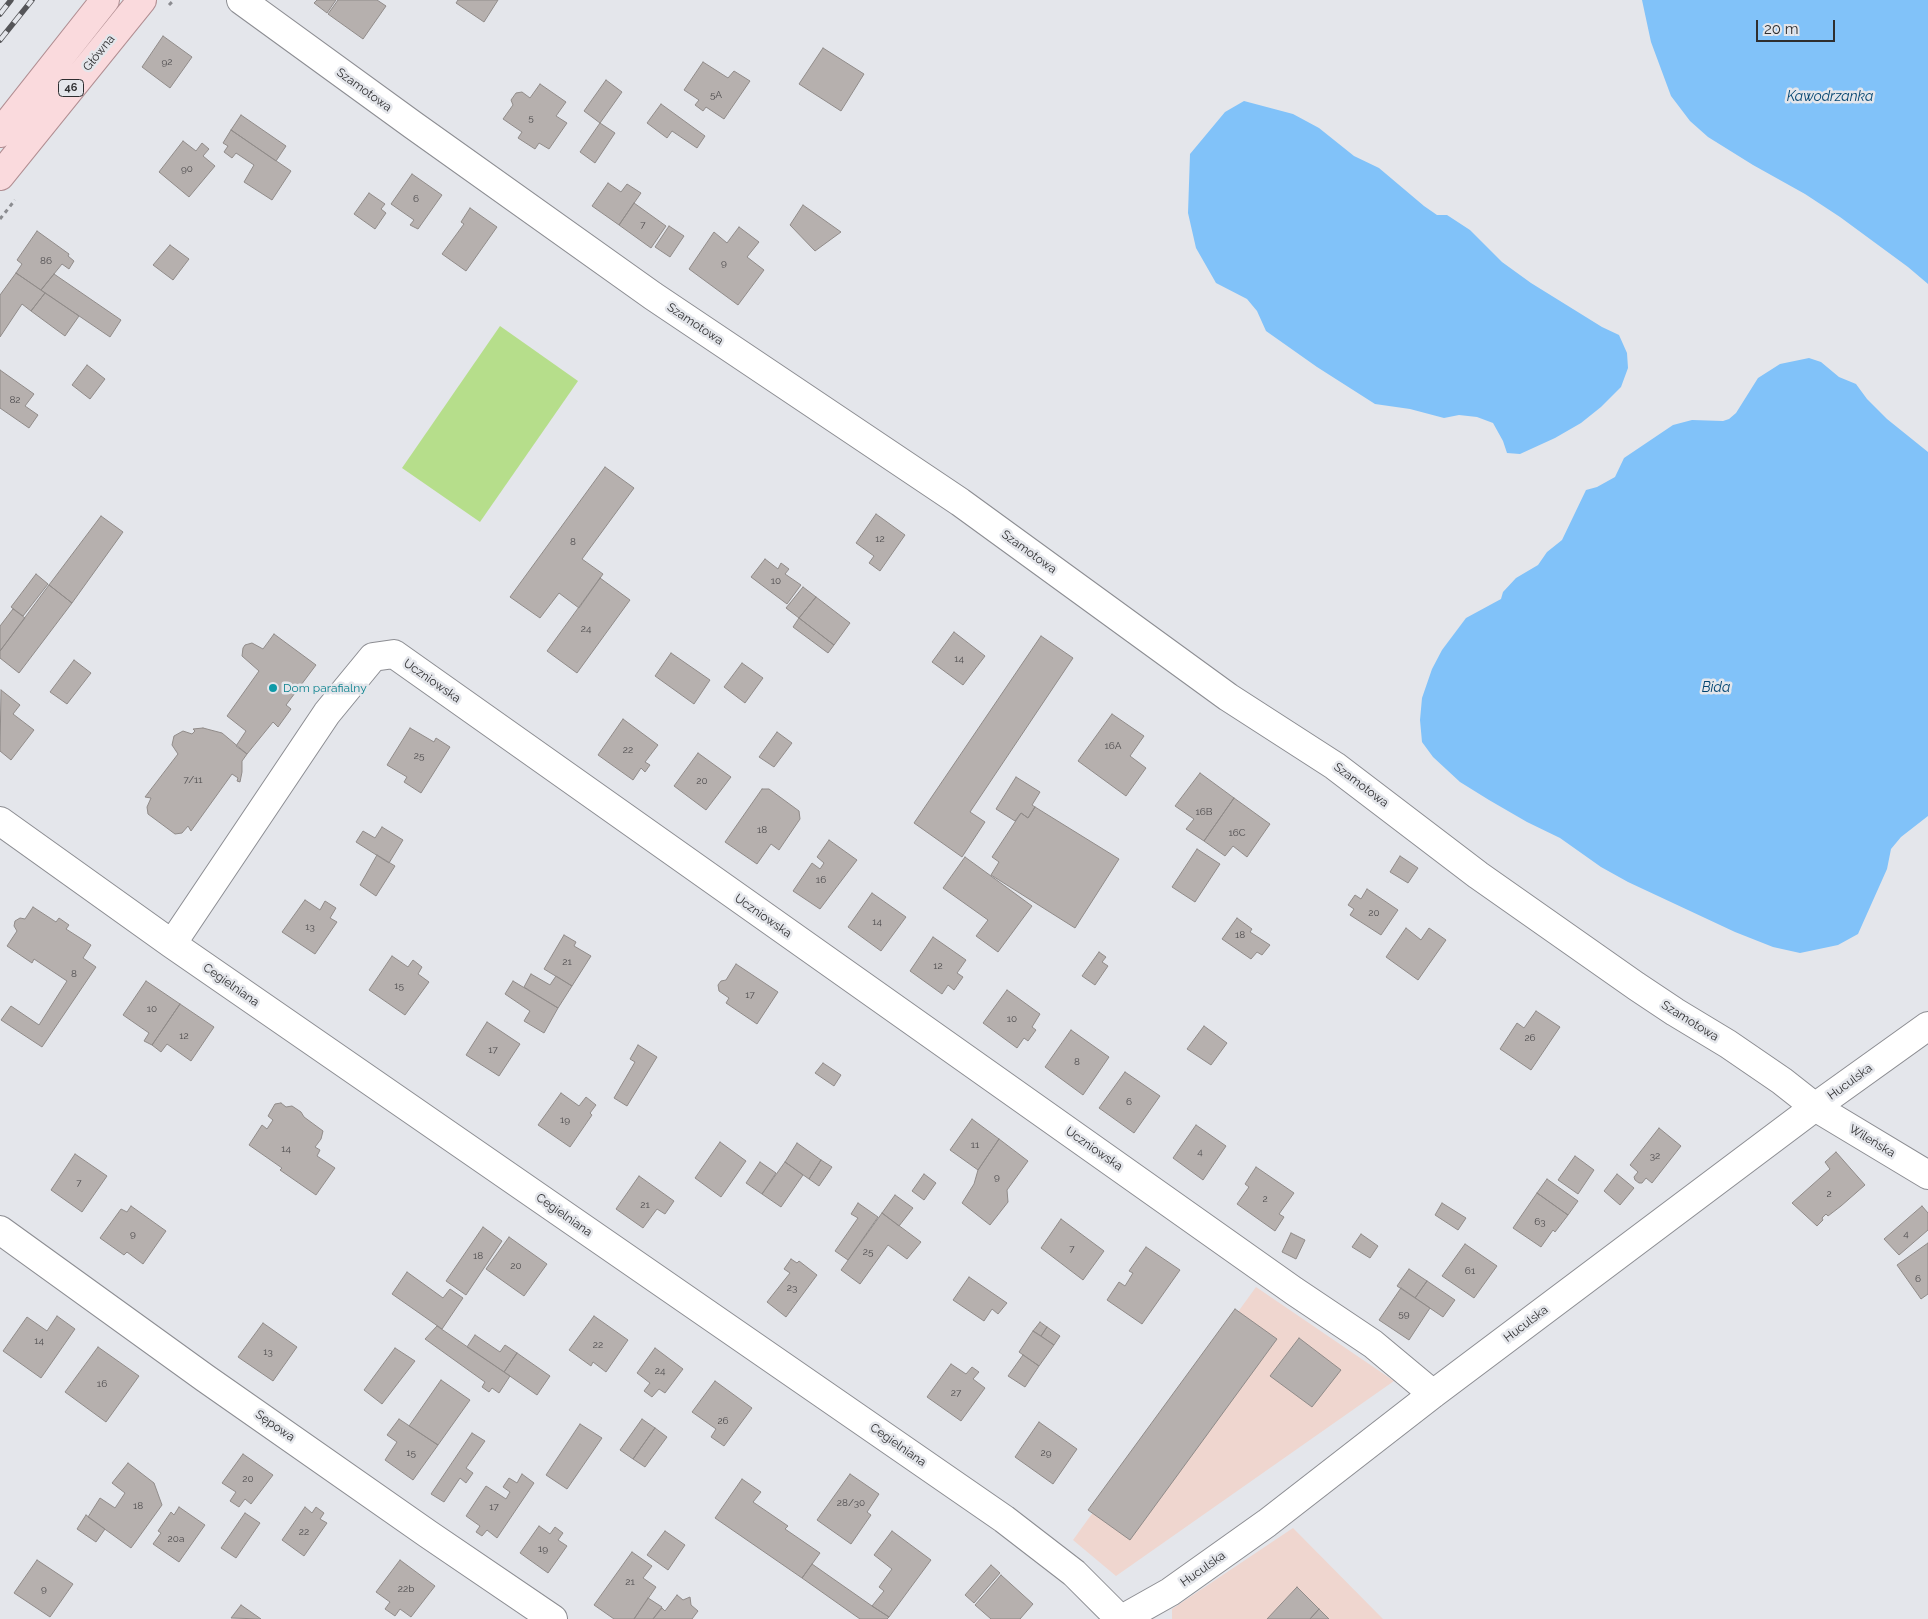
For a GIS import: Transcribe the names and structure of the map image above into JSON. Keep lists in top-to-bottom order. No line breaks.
{"streets":{"main road":["Główna","46"],"street":["Szamotowa","Uczniowska","Cegielniana","Huculska","Wileńska","Sępowa"]},"crossings":[["Szamotowa","Huculska"],["Szamotowa","Wileńska"],["Uczniowska","Cegielniana"],["Uczniowska","Huculska"],["Cegielniana","Huculska"],["Huculska","Wileńska"]],"water":["Kawodrzanka","Bida"],"places":["Dom parafialny"],"house_numbers":["92","5A","5","90","6","7","86","9","82","12","8","10","24","14","16A","22","25","7/11","20","16B","18","16C","16","20","14","13","18","21","12","8","15","17","10","10","12","26","17","8","6","19","11","14","4","32","9","7","2","2","21","63","9","4","7","25","18","20","61","6","23","59","14","22","13","24","16","27","26","15","29","20","28/30","18","17","22","20a","19","21","9","22b"],"scale_bar":"20 m"}
